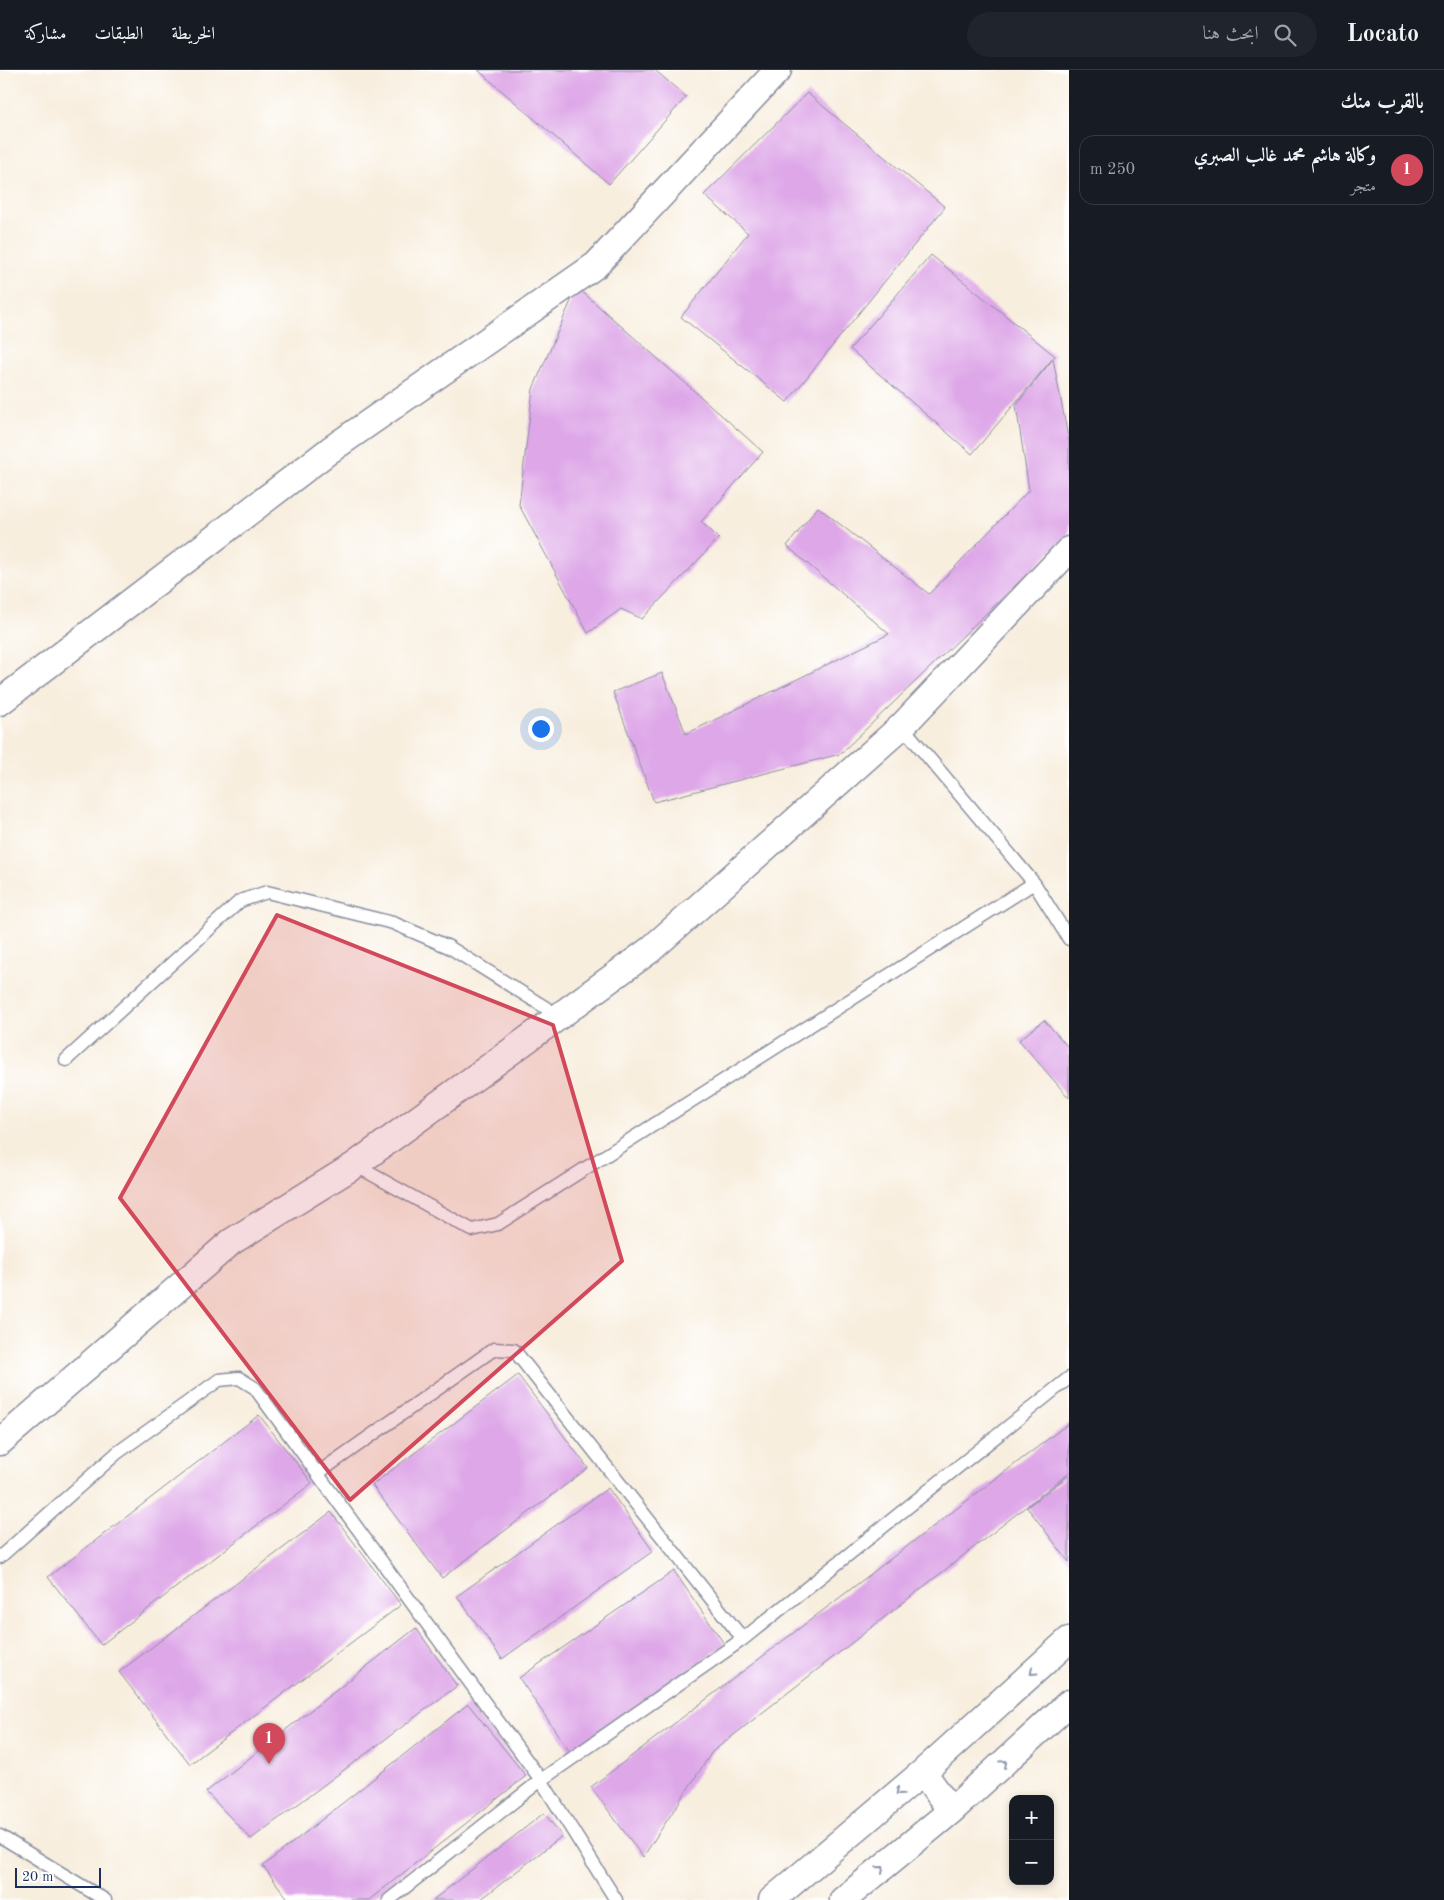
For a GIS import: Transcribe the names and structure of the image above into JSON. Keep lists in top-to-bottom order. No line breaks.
{"scale_bar":"20 m","page":{"header":"Locato","search":"ابحث هنا","nav":["الخريطة","الطبقات","مشاركة"],"heading":"بالقرب منك","list":[{"mark":"1","name":"وكالة هاشم محمد غالب الصبري","note":"متجر","value":"250 m"}],"pins":"1","map_buttons":["+","−"],"scale":"20 m"}}
